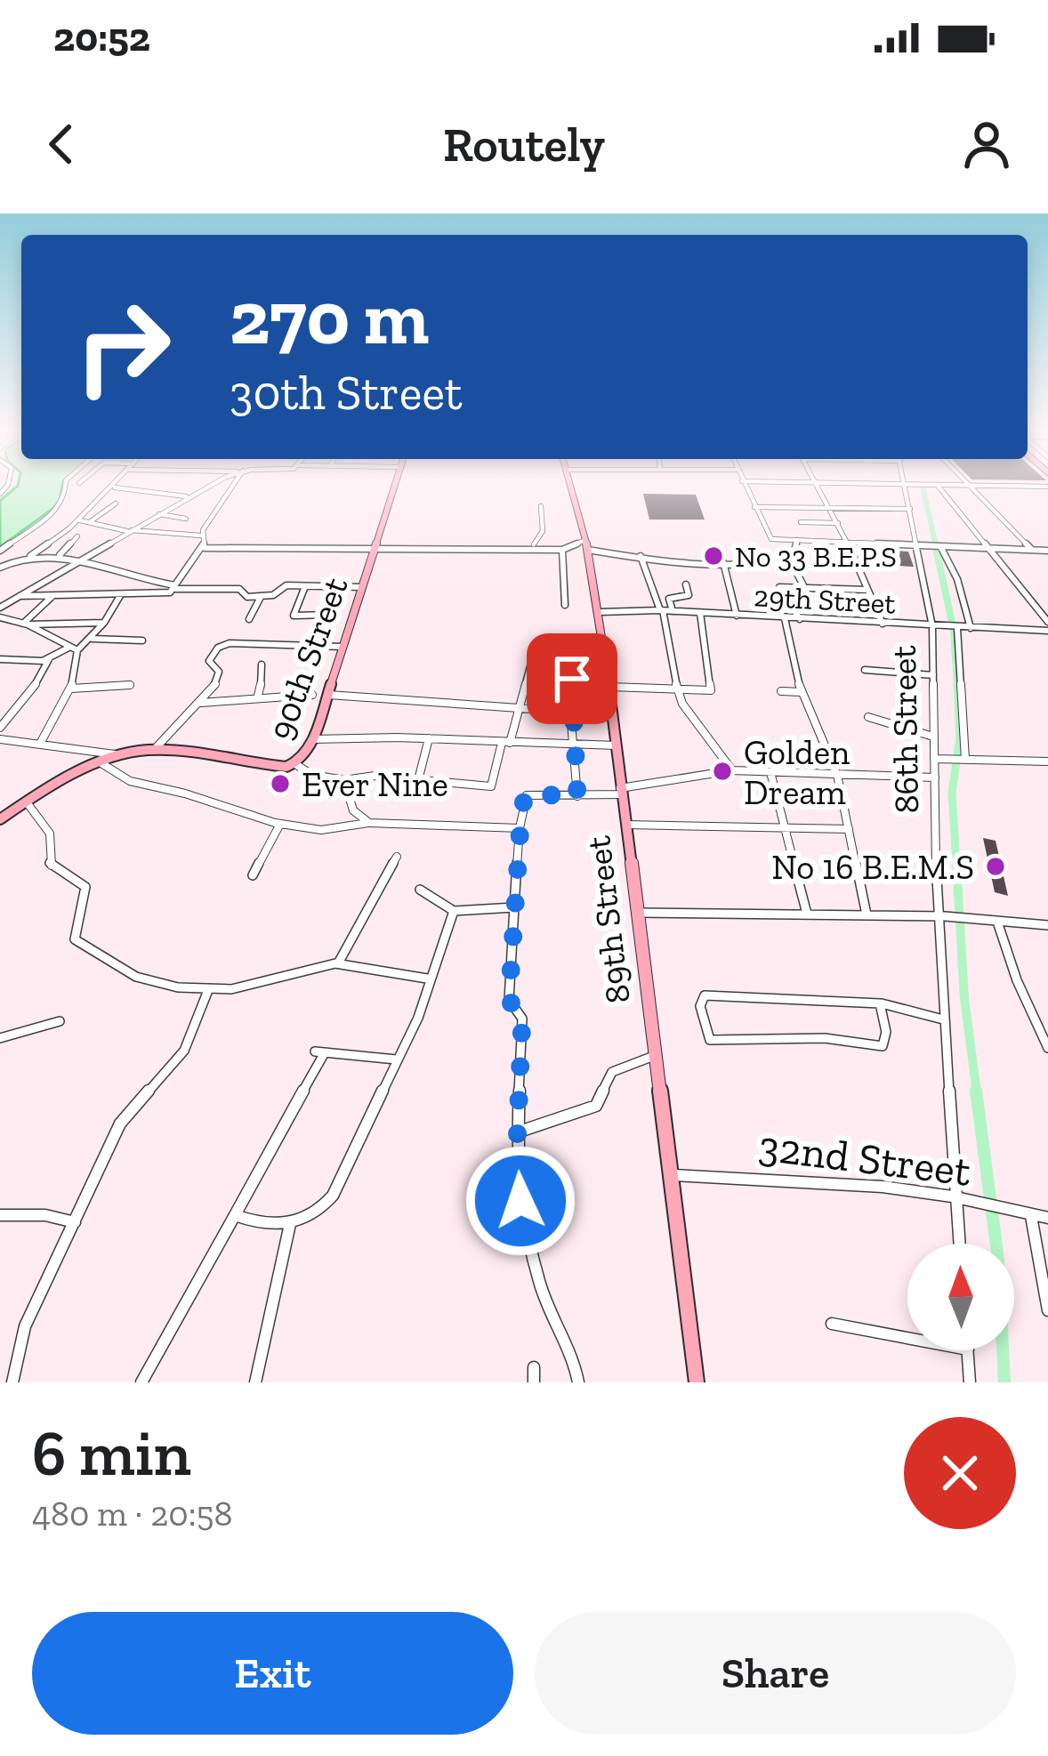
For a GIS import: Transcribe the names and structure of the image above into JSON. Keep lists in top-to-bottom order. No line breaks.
{"streets":{"street":["29th Street","90th Street","86th Street","89th Street","32nd Street"]},"crossings":[["29th Street","86th Street"],["29th Street","89th Street"],["86th Street","32nd Street"],["89th Street","32nd Street"]],"places":["No 33 B.E.P.S","Golden Dream","Ever Nine","No 16 B.E.M.S"],"north":"top","page":{"status":"20:52","header":"Routely","turn":["270 m","30th Street"],"heading":["6 min","480 m · 20:58"],"buttons":["Exit","Share"]}}
